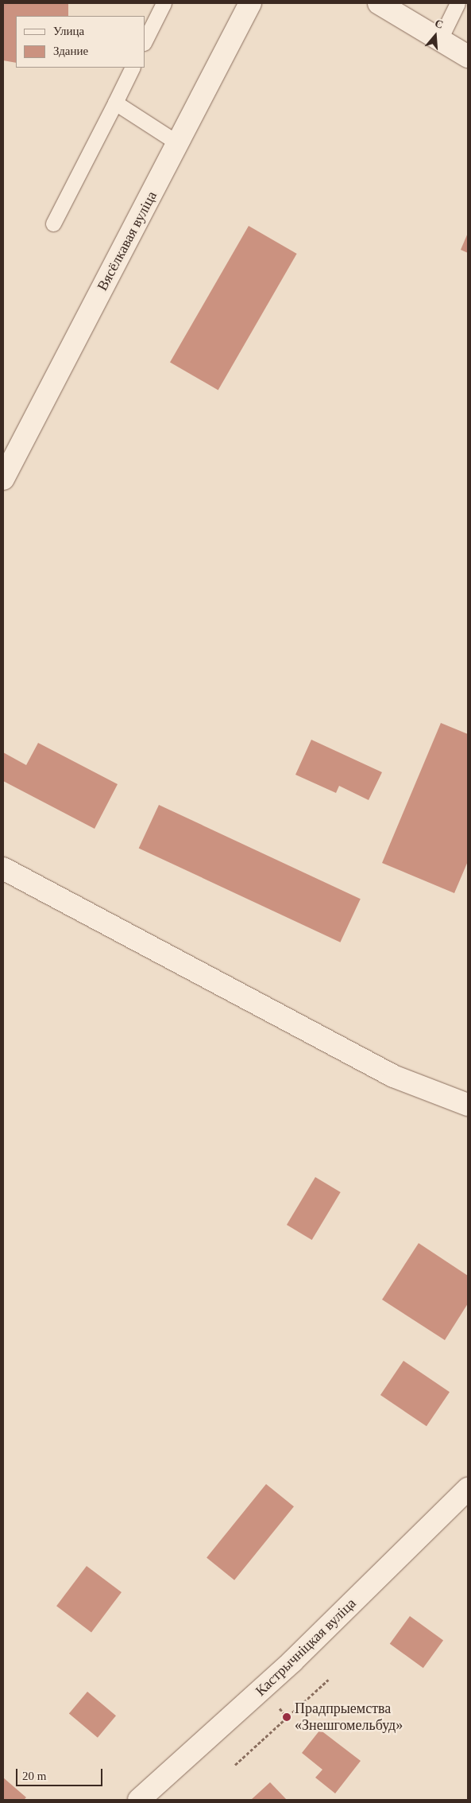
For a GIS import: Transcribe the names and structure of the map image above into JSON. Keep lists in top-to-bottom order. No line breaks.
{"streets":{"street":["Вясёлкавая вуліца","Кастрычніцкая вуліца"]},"places":["Прадпрыемства «Знешгомельбуд»"],"legend":["Улица","Здание"],"scale_bar":"20 m","north":"top"}
